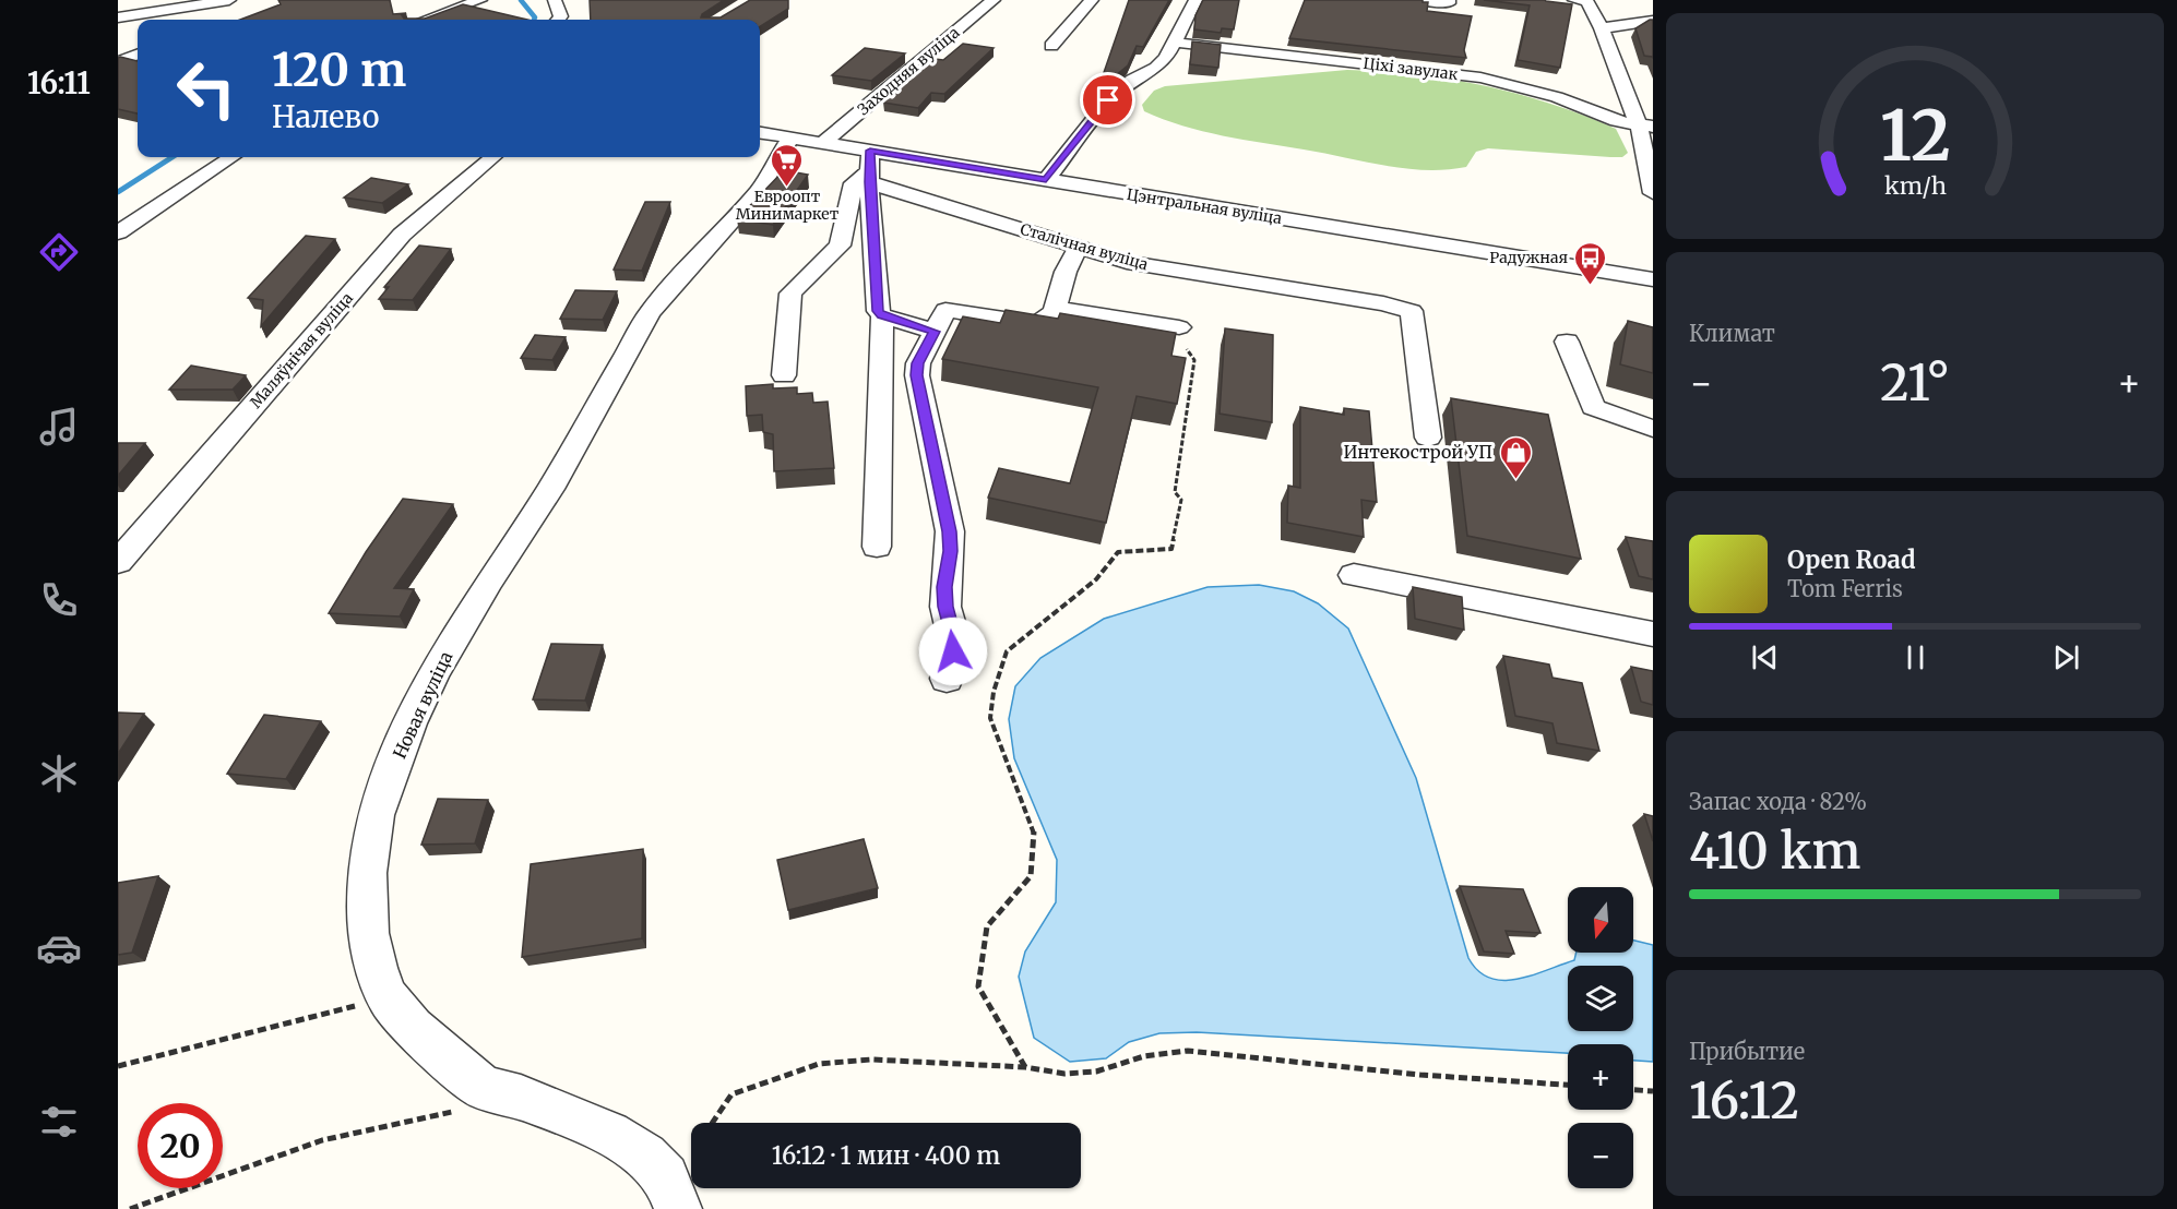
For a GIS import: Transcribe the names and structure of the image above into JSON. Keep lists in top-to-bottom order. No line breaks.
{"streets":{"street":["Ціхі завулак","Заходняя вуліца","Цэнтральная вуліца","Сталічная вуліца","Маляўнічая вуліца","Новая вуліца"]},"crossings":[["Заходняя вуліца","Цэнтральная вуліца"],["Заходняя вуліца","Новая вуліца"],["Цэнтральная вуліца","Сталічная вуліца"],["Цэнтральная вуліца","Новая вуліца"]],"places":{"supermarket":["Евроопт Минимаркет"],"bus stop":["Радужная"],"shop":["Интекострой УП"]},"north":"bottom","page":{"tabs":"16:11","turn":["120 m","Налево"],"tile":["Климат",["Запас хода · 82%","410 km"],["Прибытие","16:12"]],"heat":["−","21°","+"],"song":["Open Road","Tom Ferris"],"map_buttons":["+","−"],"limit":"20","trip":"16:12 · 1 мин · 400 m","gauge":["12","km/h"]}}
